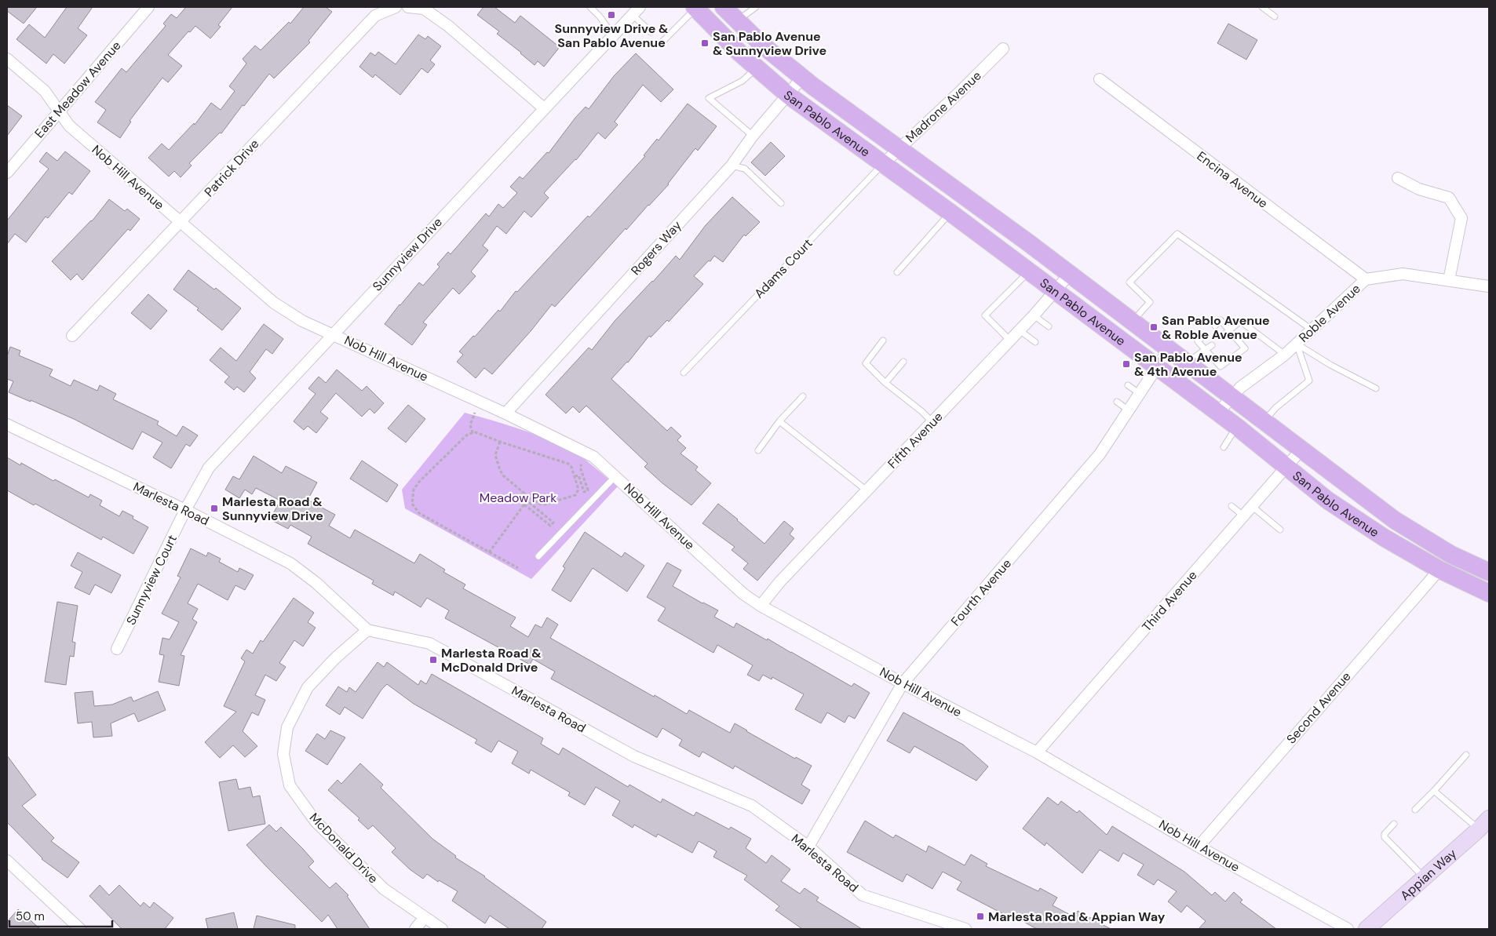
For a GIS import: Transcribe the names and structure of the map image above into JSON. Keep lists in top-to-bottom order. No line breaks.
{"streets":{"main road":["San Pablo Avenue","Appian Way"],"street":["East Meadow Avenue","Madrone Avenue","Patrick Drive","Nob Hill Avenue","Encina Avenue","Rogers Way","Sunnyview Drive","Roble Avenue","Fifth Avenue","Marlesta Road","Sunnyview Court","Fourth Avenue","Third Avenue","Second Avenue","McDonald Drive"],"lane":["Adams Court"]},"crossings":[["East Meadow Avenue","Nob Hill Avenue"],["Madrone Avenue","San Pablo Avenue"],["Madrone Avenue","Adams Court"],["San Pablo Avenue","Rogers Way"],["San Pablo Avenue","Adams Court"],["San Pablo Avenue","Roble Avenue"],["San Pablo Avenue","Fifth Avenue"],["San Pablo Avenue","Fourth Avenue"],["San Pablo Avenue","Third Avenue"],["San Pablo Avenue","Second Avenue"],["Patrick Drive","Nob Hill Avenue"],["Nob Hill Avenue","Rogers Way"],["Nob Hill Avenue","Sunnyview Drive"],["Nob Hill Avenue","Fifth Avenue"],["Nob Hill Avenue","Fourth Avenue"],["Nob Hill Avenue","Third Avenue"],["Nob Hill Avenue","Second Avenue"],["Encina Avenue","Roble Avenue"],["Sunnyview Drive","Marlesta Road"],["Sunnyview Drive","Sunnyview Court"],["Marlesta Road","Sunnyview Court"],["Marlesta Road","Fourth Avenue"],["Marlesta Road","McDonald Drive"]],"parks":["Meadow Park"],"places":{"transit":["Sunnyview Drive & San Pablo Avenue","San Pablo Avenue & Sunnyview Drive","San Pablo Avenue & Roble Avenue","San Pablo Avenue & 4th Avenue","Marlesta Road & Sunnyview Drive","Marlesta Road & McDonald Drive","Marlesta Road & Appian Way"]},"scale_bar":"50 m"}
